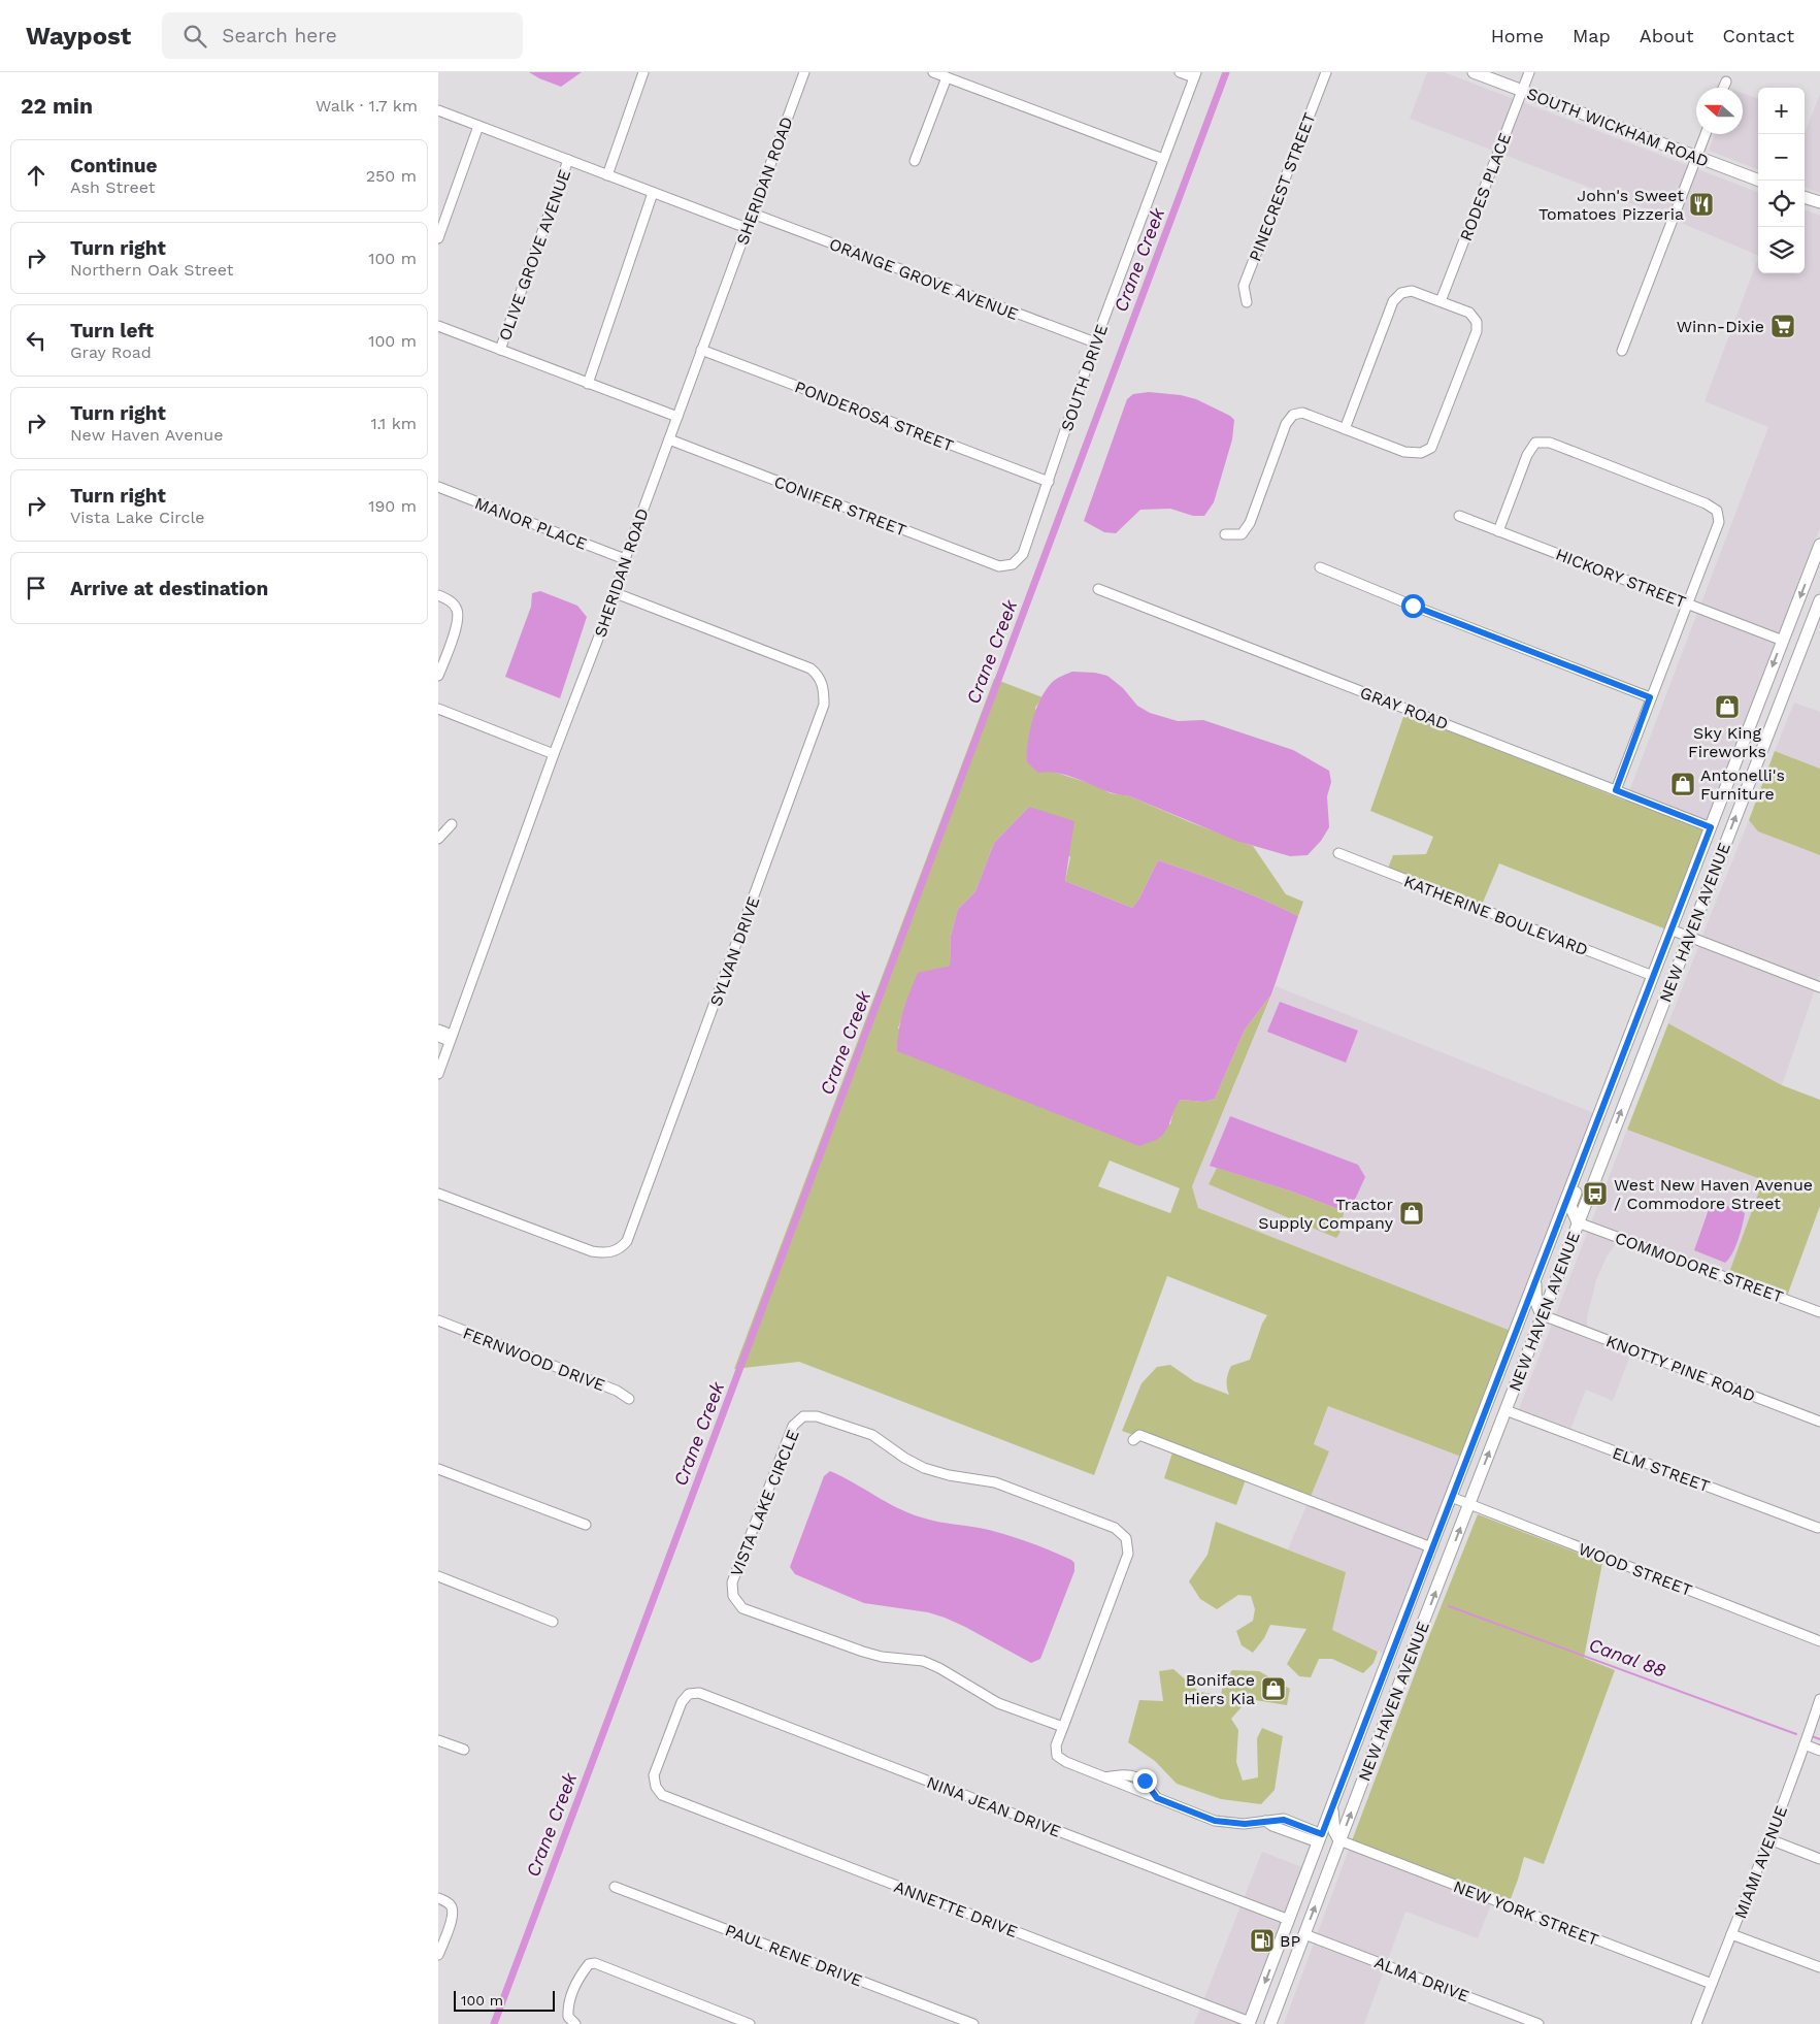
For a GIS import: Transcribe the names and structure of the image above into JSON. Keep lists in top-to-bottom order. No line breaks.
{"streets":{"main road":["SOUTH WICKHAM ROAD","NEW HAVEN AVENUE"],"street":["SHERIDAN ROAD","PINECREST STREET","RODES PLACE","OLIVE GROVE AVENUE","ORANGE GROVE AVENUE","SOUTH DRIVE","PONDEROSA STREET","CONIFER STREET","MANOR PLACE","HICKORY STREET","GRAY ROAD","KATHERINE BOULEVARD","SYLVAN DRIVE","COMMODORE STREET","FERNWOOD DRIVE","KNOTTY PINE ROAD","ELM STREET","VISTA LAKE CIRCLE","WOOD STREET","NINA JEAN DRIVE","MIAMI AVENUE","ANNETTE DRIVE","NEW YORK STREET","PAUL RENE DRIVE","ALMA DRIVE"]},"crossings":[["SOUTH WICKHAM ROAD","RODES PLACE"],["SHERIDAN ROAD","ORANGE GROVE AVENUE"],["SHERIDAN ROAD","PONDEROSA STREET"],["SHERIDAN ROAD","CONIFER STREET"],["SHERIDAN ROAD","MANOR PLACE"],["SHERIDAN ROAD","SYLVAN DRIVE"],["ORANGE GROVE AVENUE","SOUTH DRIVE"],["SOUTH DRIVE","PONDEROSA STREET"],["SOUTH DRIVE","CONIFER STREET"],["HICKORY STREET","NEW HAVEN AVENUE"],["GRAY ROAD","NEW HAVEN AVENUE"],["KATHERINE BOULEVARD","NEW HAVEN AVENUE"],["NEW HAVEN AVENUE","COMMODORE STREET"],["NEW HAVEN AVENUE","KNOTTY PINE ROAD"],["NEW HAVEN AVENUE","ELM STREET"],["NEW HAVEN AVENUE","VISTA LAKE CIRCLE"],["NEW HAVEN AVENUE","WOOD STREET"],["NEW HAVEN AVENUE","NINA JEAN DRIVE"],["NEW HAVEN AVENUE","ANNETTE DRIVE"],["NEW HAVEN AVENUE","NEW YORK STREET"],["NEW HAVEN AVENUE","ALMA DRIVE"],["NINA JEAN DRIVE","ANNETTE DRIVE"],["MIAMI AVENUE","NEW YORK STREET"]],"water":["Crane Creek","Canal 88"],"places":{"restaurant":["John's Sweet Tomatoes Pizzeria"],"supermarket":["Winn-Dixie"],"shop":["Sky King Fireworks","Antonelli's Furniture","Tractor Supply Company","Boniface Hiers Kia"],"bus stop":["West New Haven Avenue / Commodore Street"],"fuel station":["BP"]},"scale_bar":"100 m","north":"left","page":{"header":"Waypost","search":"Search here","nav":["Home","Map","About","Contact"],"heading":["22 min","Walk · 1.7 km"],"map_buttons":["+","−"],"list":[["Continue","Ash Street","250 m"],["Turn right","Northern Oak Street","100 m"],["Turn left","Gray Road","100 m"],["Turn right","New Haven Avenue","1.1 km"],["Turn right","Vista Lake Circle","190 m"],"Arrive at destination"],"scale":"100 m"}}
